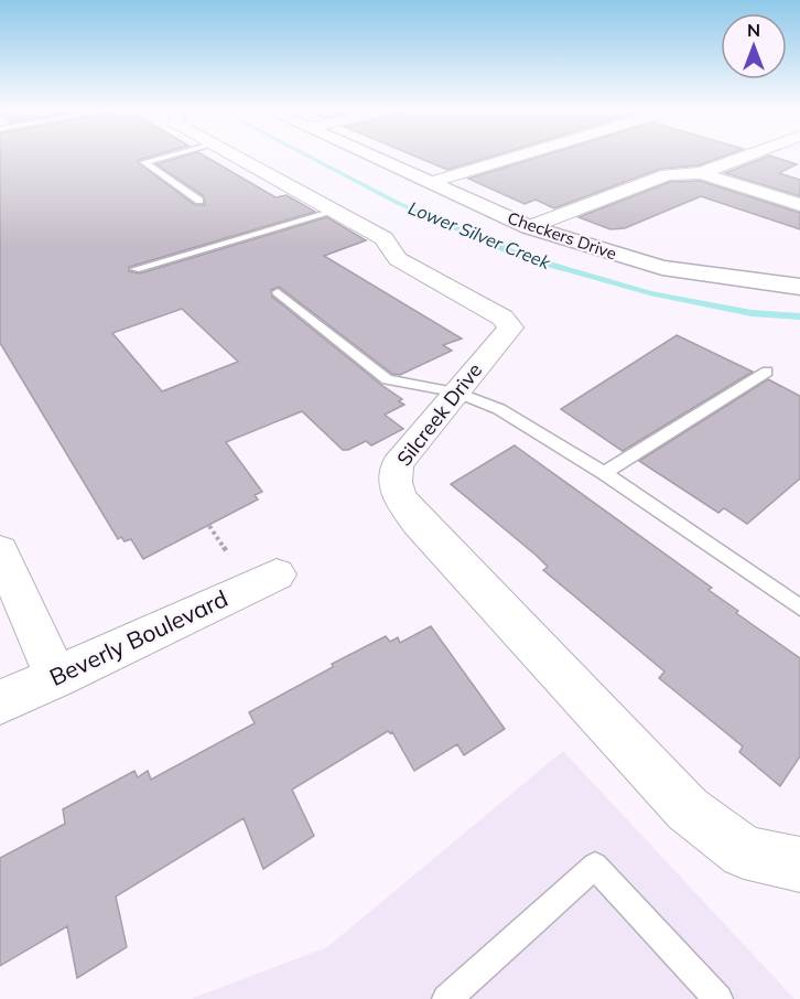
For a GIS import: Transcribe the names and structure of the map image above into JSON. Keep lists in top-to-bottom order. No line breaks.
{"streets":{"street":["Checkers Drive","Silcreek Drive","Beverly Boulevard"]},"water":["Lower Silver Creek"],"north":"top"}
